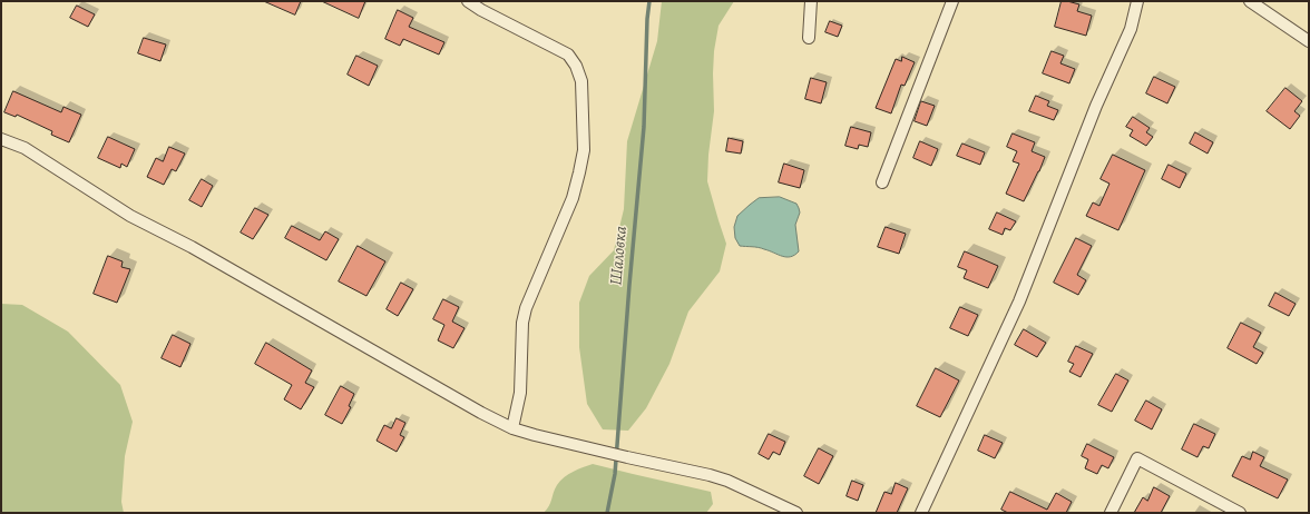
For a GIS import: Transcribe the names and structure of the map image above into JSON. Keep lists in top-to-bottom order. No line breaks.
{"water":["Шаловка"]}
